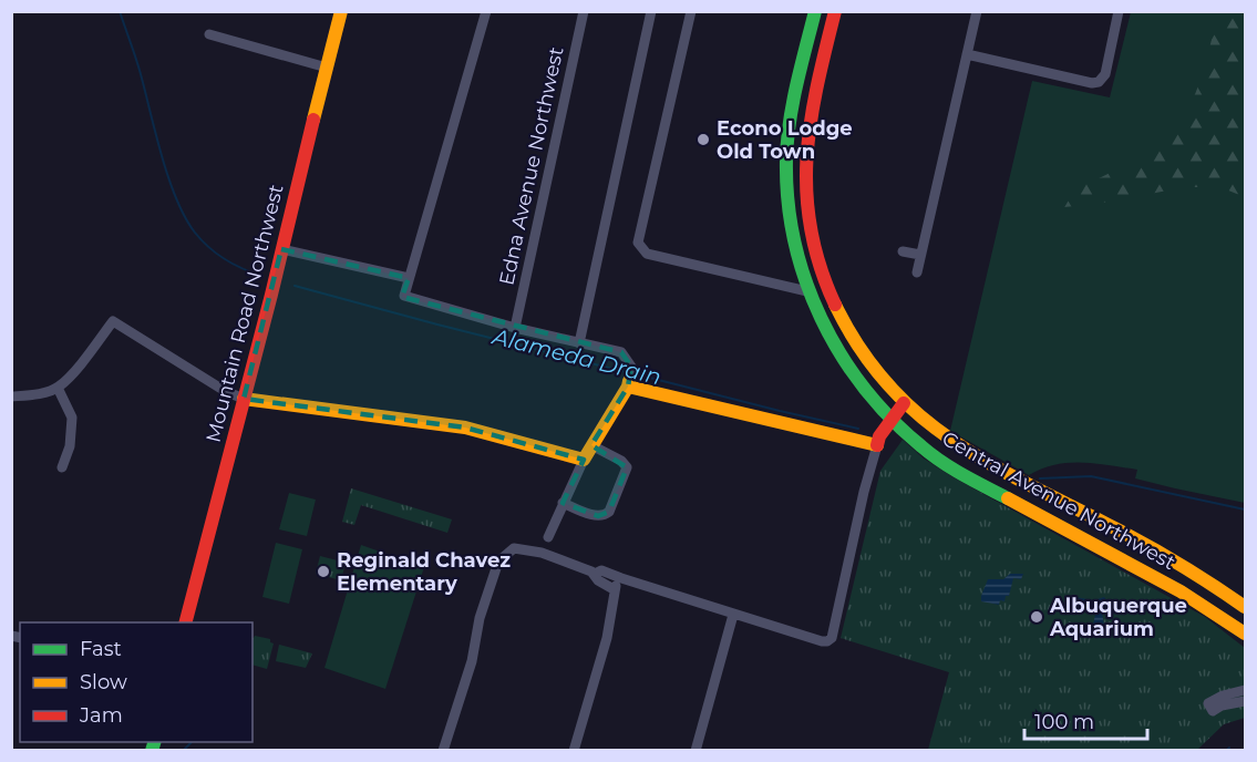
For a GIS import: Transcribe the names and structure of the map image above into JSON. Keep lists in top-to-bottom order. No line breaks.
{"streets":{"main road":["Mountain Road Northwest","Central Avenue Northwest"],"street":["Edna Avenue Northwest"]},"water":["Alameda Drain"],"places":["Econo Lodge Old Town","Reginald Chavez Elementary","Albuquerque Aquarium"],"legend":["Fast","Slow","Jam"],"scale_bar":"100 m"}
